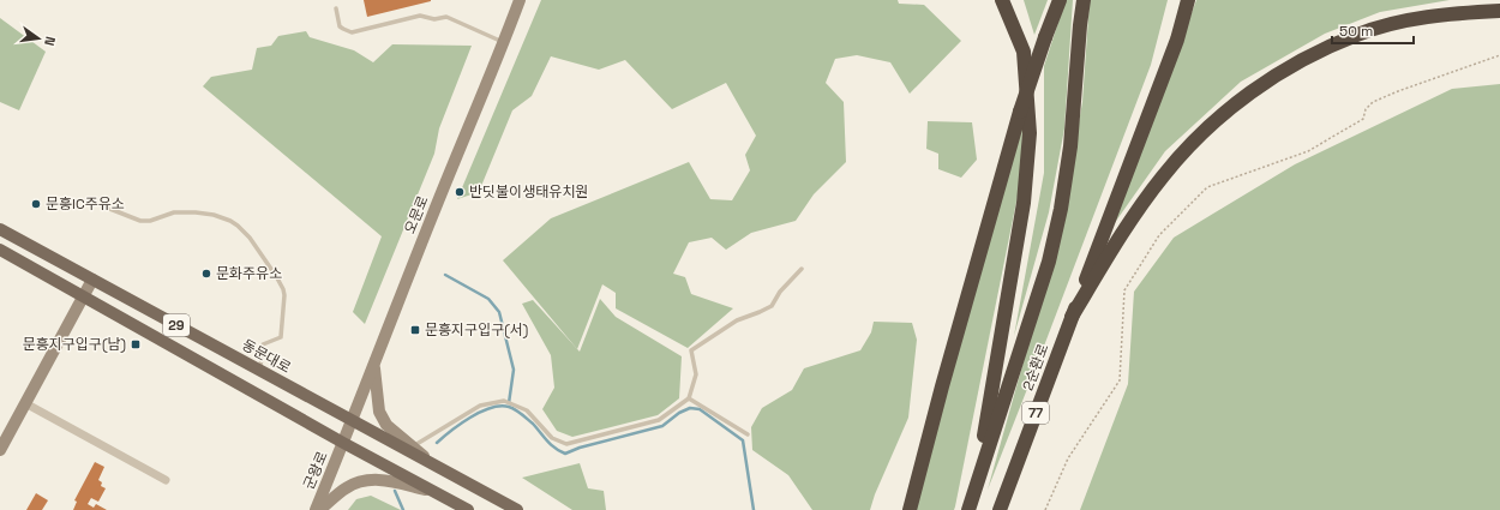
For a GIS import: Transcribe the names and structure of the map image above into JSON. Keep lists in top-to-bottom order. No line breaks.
{"streets":{"highway":["2순환로","77"],"main road":["오문로","29","동문대로","군왕로"]},"crossings":[["오문로","29"],["오문로","동문대로"],["오문로","군왕로"],["29","군왕로"]],"places":{"other":["반딧불이생태유치원","문흥IC주유소","문화주유소"],"transit":["문흥지구입구(서)","문흥지구입구(남)"]},"scale_bar":"50 m","north":"right"}
